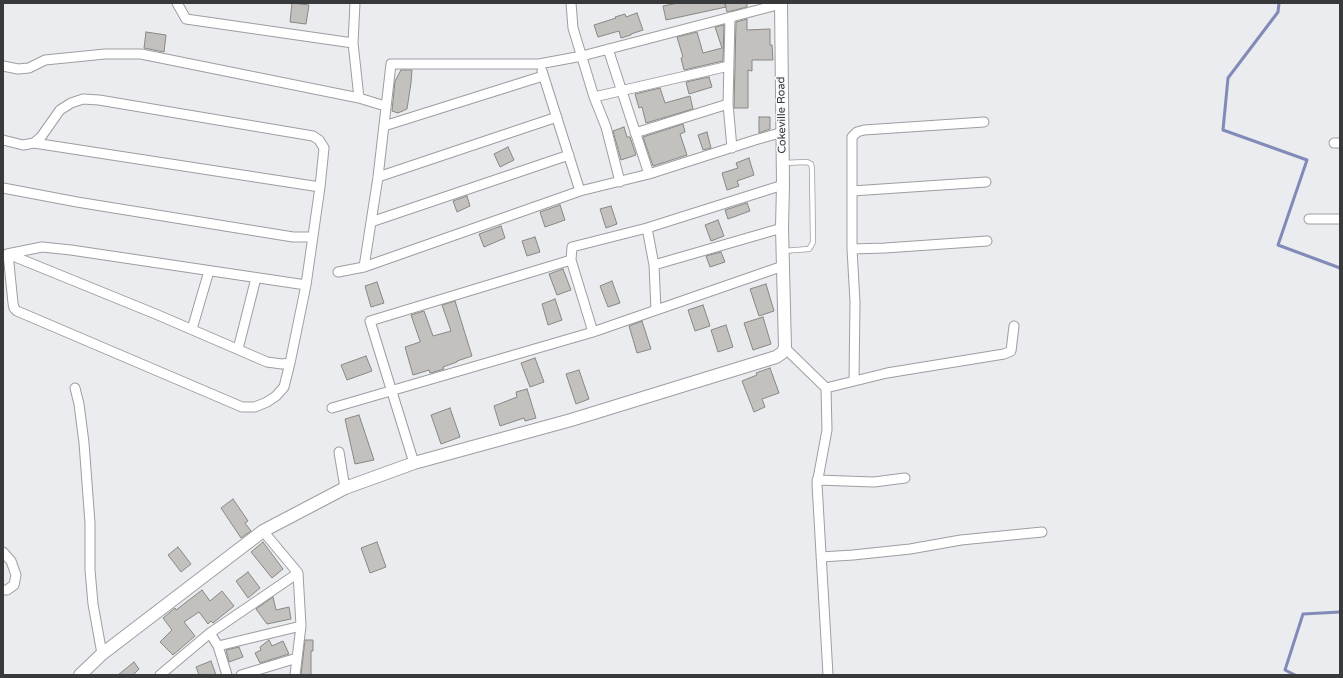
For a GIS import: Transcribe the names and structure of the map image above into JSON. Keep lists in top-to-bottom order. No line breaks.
{"streets":{"street":["Cokeville Road"]}}
